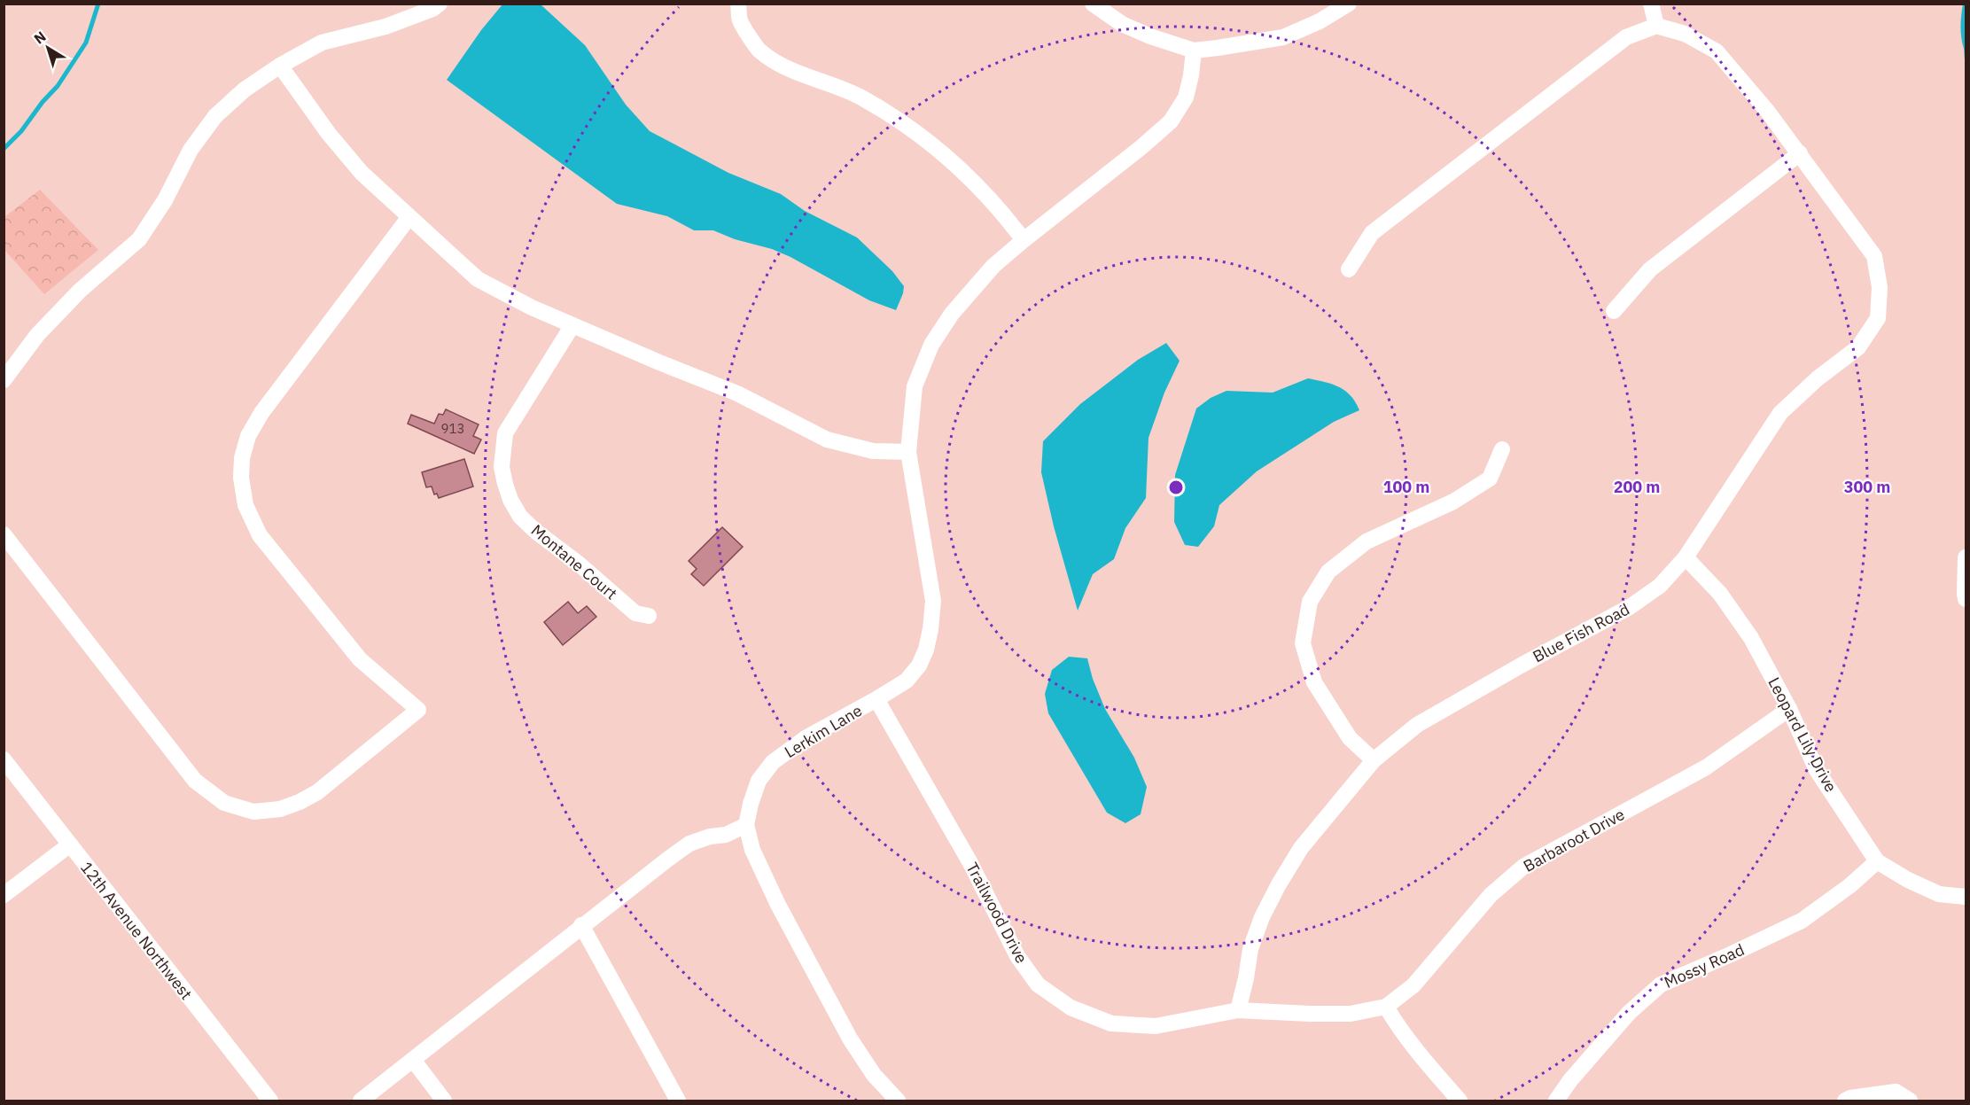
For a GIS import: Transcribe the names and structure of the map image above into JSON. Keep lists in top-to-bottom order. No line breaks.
{"streets":{"street":["Montane Court","Blue Fish Road","Lerkim Lane","Leopard Lily Drive","Barbaroot Drive","Trailwood Drive","12th Avenue Northwest","Mossy Road"]},"crossings":[["Blue Fish Road","Leopard Lily Drive"],["Blue Fish Road","Trailwood Drive"],["Lerkim Lane","Trailwood Drive"],["Leopard Lily Drive","Barbaroot Drive"],["Leopard Lily Drive","Mossy Road"],["Barbaroot Drive","Trailwood Drive"]],"house_numbers":["913"],"north":"top left","rings":["100 m","200 m","300 m"]}
